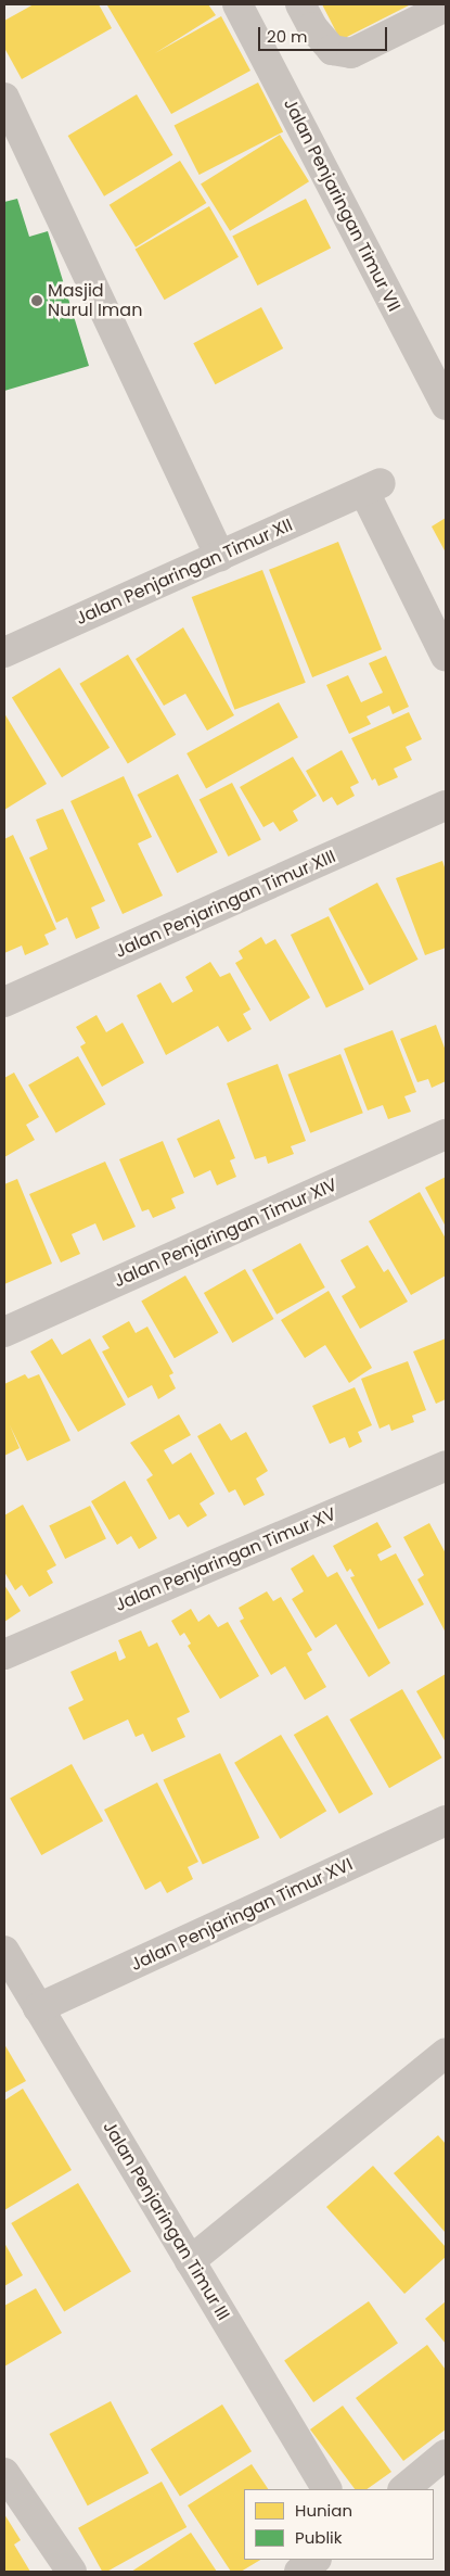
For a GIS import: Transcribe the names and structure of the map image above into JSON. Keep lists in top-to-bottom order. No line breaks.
{"streets":{"street":["Jalan Penjaringan Timur VII","Jalan Penjaringan Timur XII","Jalan Penjaringan Timur XIII","Jalan Penjaringan Timur XIV","Jalan Penjaringan Timur XV","Jalan Penjaringan Timur XVI","Jalan Penjaringan Timur III"]},"crossings":[["Jalan Penjaringan Timur XVI","Jalan Penjaringan Timur III"]],"places":["Masjid Nurul Iman"],"legend":["Hunian","Publik"],"scale_bar":"20 m"}
